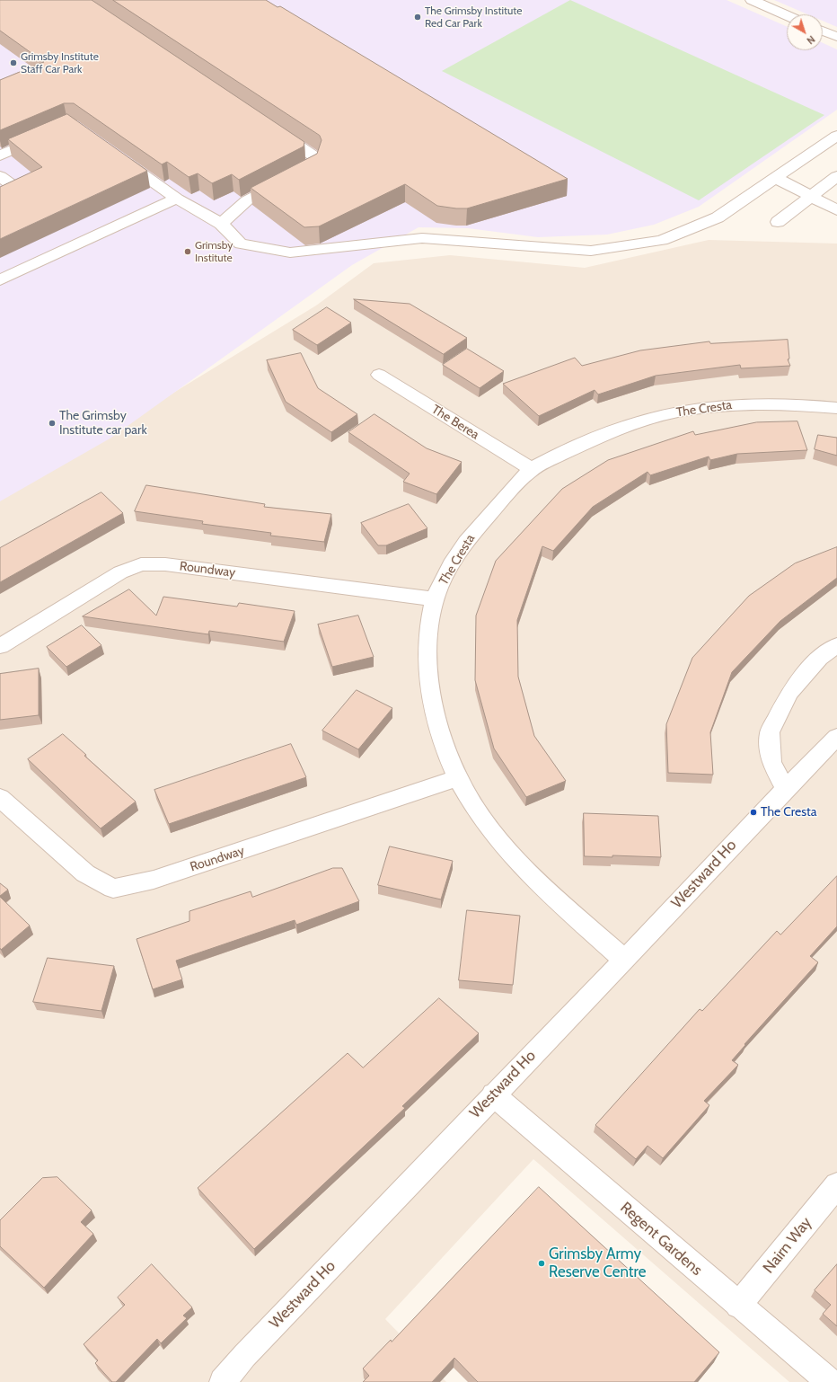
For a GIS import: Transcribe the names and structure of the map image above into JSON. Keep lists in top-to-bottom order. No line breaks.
{"streets":{"street":["The Cresta","The Berea","Roundway","Westward Ho","Regent Gardens","Nairn Way"]},"crossings":[["The Cresta","The Berea"],["The Cresta","Roundway"],["The Cresta","Westward Ho"],["Westward Ho","Regent Gardens"],["Regent Gardens","Nairn Way"]],"places":["The Grimsby Institute Red Car Park","Grimsby Institute Staff Car Park","Grimsby Institute","The Grimsby Institute car park","The Cresta","Grimsby Army Reserve Centre"],"north":"bottom right"}
